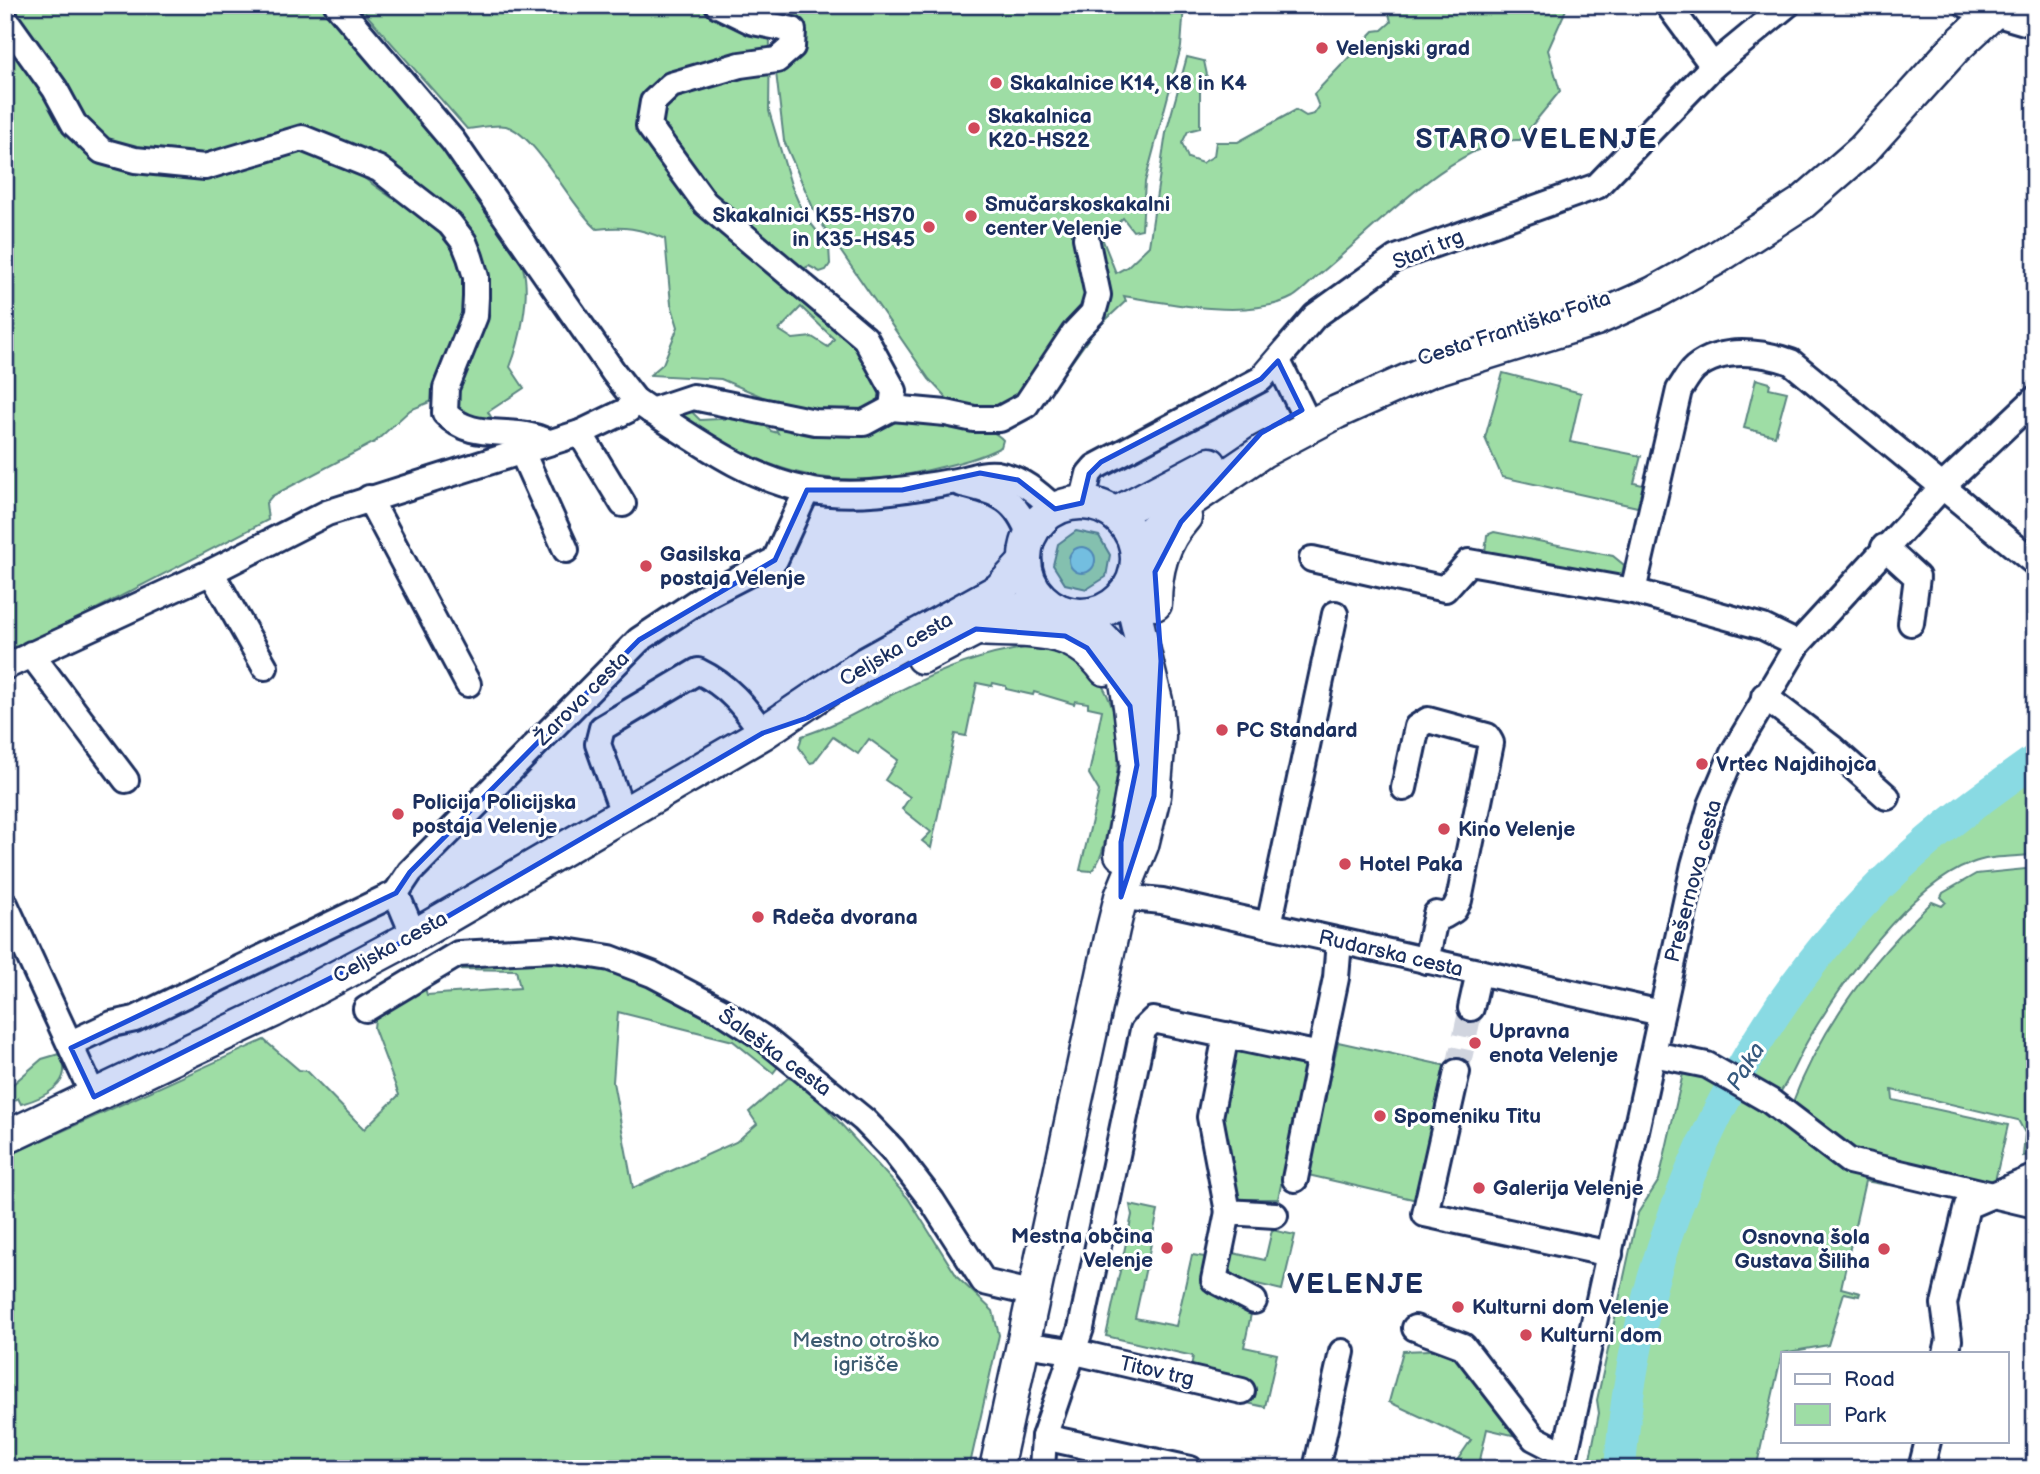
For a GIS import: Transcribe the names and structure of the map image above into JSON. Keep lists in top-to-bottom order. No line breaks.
{"streets":{"main road":["Cesta Františka Foita","Celjska cesta"],"street":["Stari trg","Žarova cesta","Prešernova cesta","Rudarska cesta","Šaleška cesta","Titov trg"]},"crossings":[["Stari trg","Cesta Františka Foita"],["Stari trg","Celjska cesta"],["Cesta Františka Foita","Celjska cesta"],["Prešernova cesta","Rudarska cesta"]],"districts":["STARO VELENJE","VELENJE"],"water":["Paka"],"parks":["Mestno otroško igrišče"],"places":["Velenjski grad","Skakalnice K14, K8 in K4","Skakalnica K20-HS22","Smučarskoskakalni center Velenje","Skakalnici K55-HS70 in K35-HS45","Gasilska postaja Velenje","PC Standard","Vrtec Najdihojca","Policija Policijska postaja Velenje","Kino Velenje","Hotel Paka","Rdeča dvorana","Upravna enota Velenje","Spomeniku Titu","Galerija Velenje","Mestna občina Velenje","Osnovna šola Gustava Šiliha","Kulturni dom Velenje","Kulturni dom"],"legend":["Road","Park"]}
